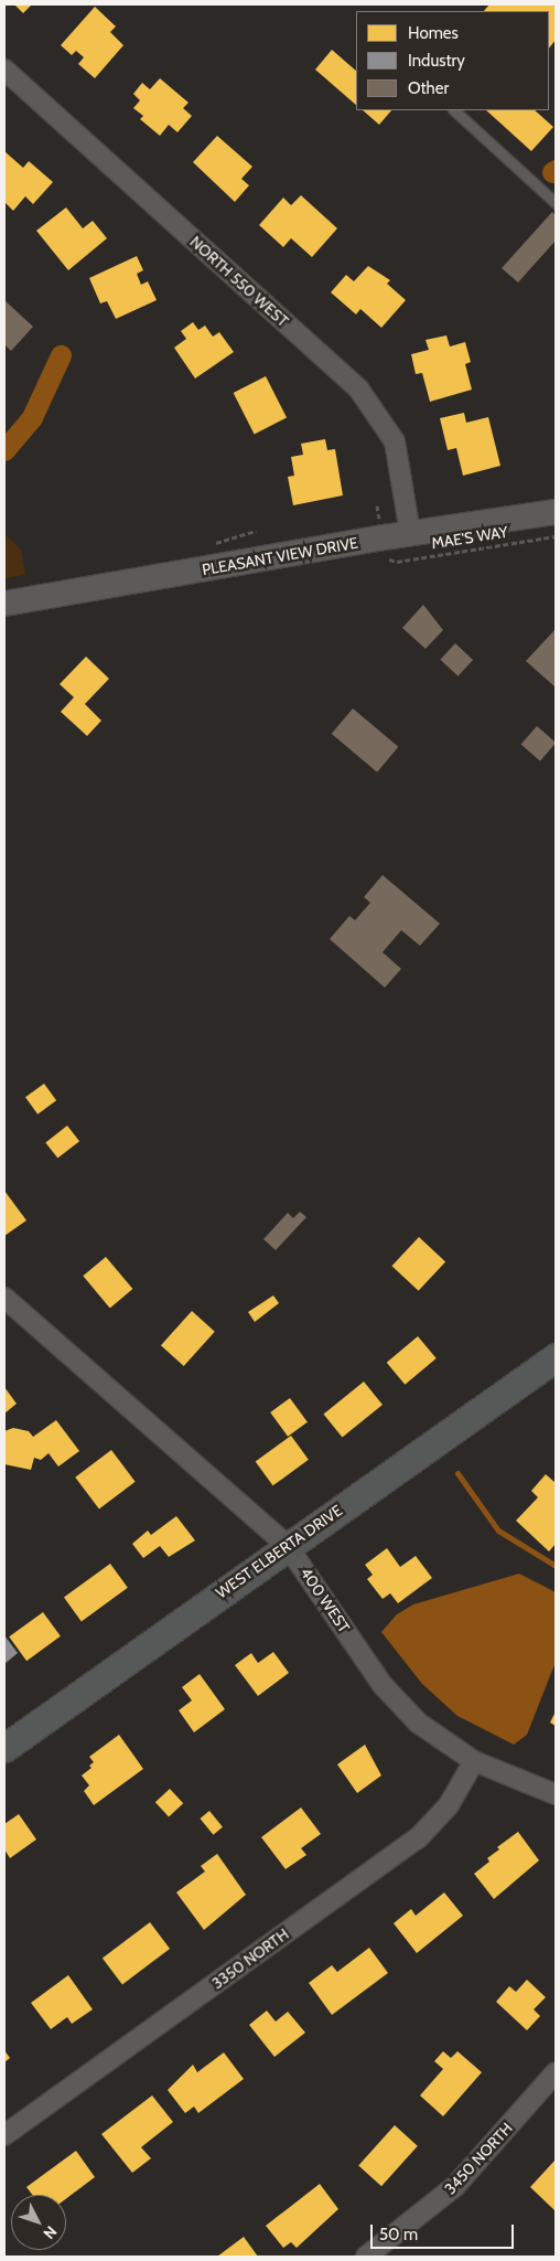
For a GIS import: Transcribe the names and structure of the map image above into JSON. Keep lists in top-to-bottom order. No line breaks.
{"streets":{"main road":["WEST ELBERTA DRIVE"],"street":["NORTH 550 WEST","PLEASANT VIEW DRIVE","400 WEST","3350 NORTH","3450 NORTH"],"path":["MAE'S WAY"]},"crossings":[["NORTH 550 WEST","PLEASANT VIEW DRIVE"],["WEST ELBERTA DRIVE","400 WEST"],["400 WEST","3350 NORTH"]],"legend":["Homes","Industry","Other"],"scale_bar":"50 m","north":"bottom right"}
